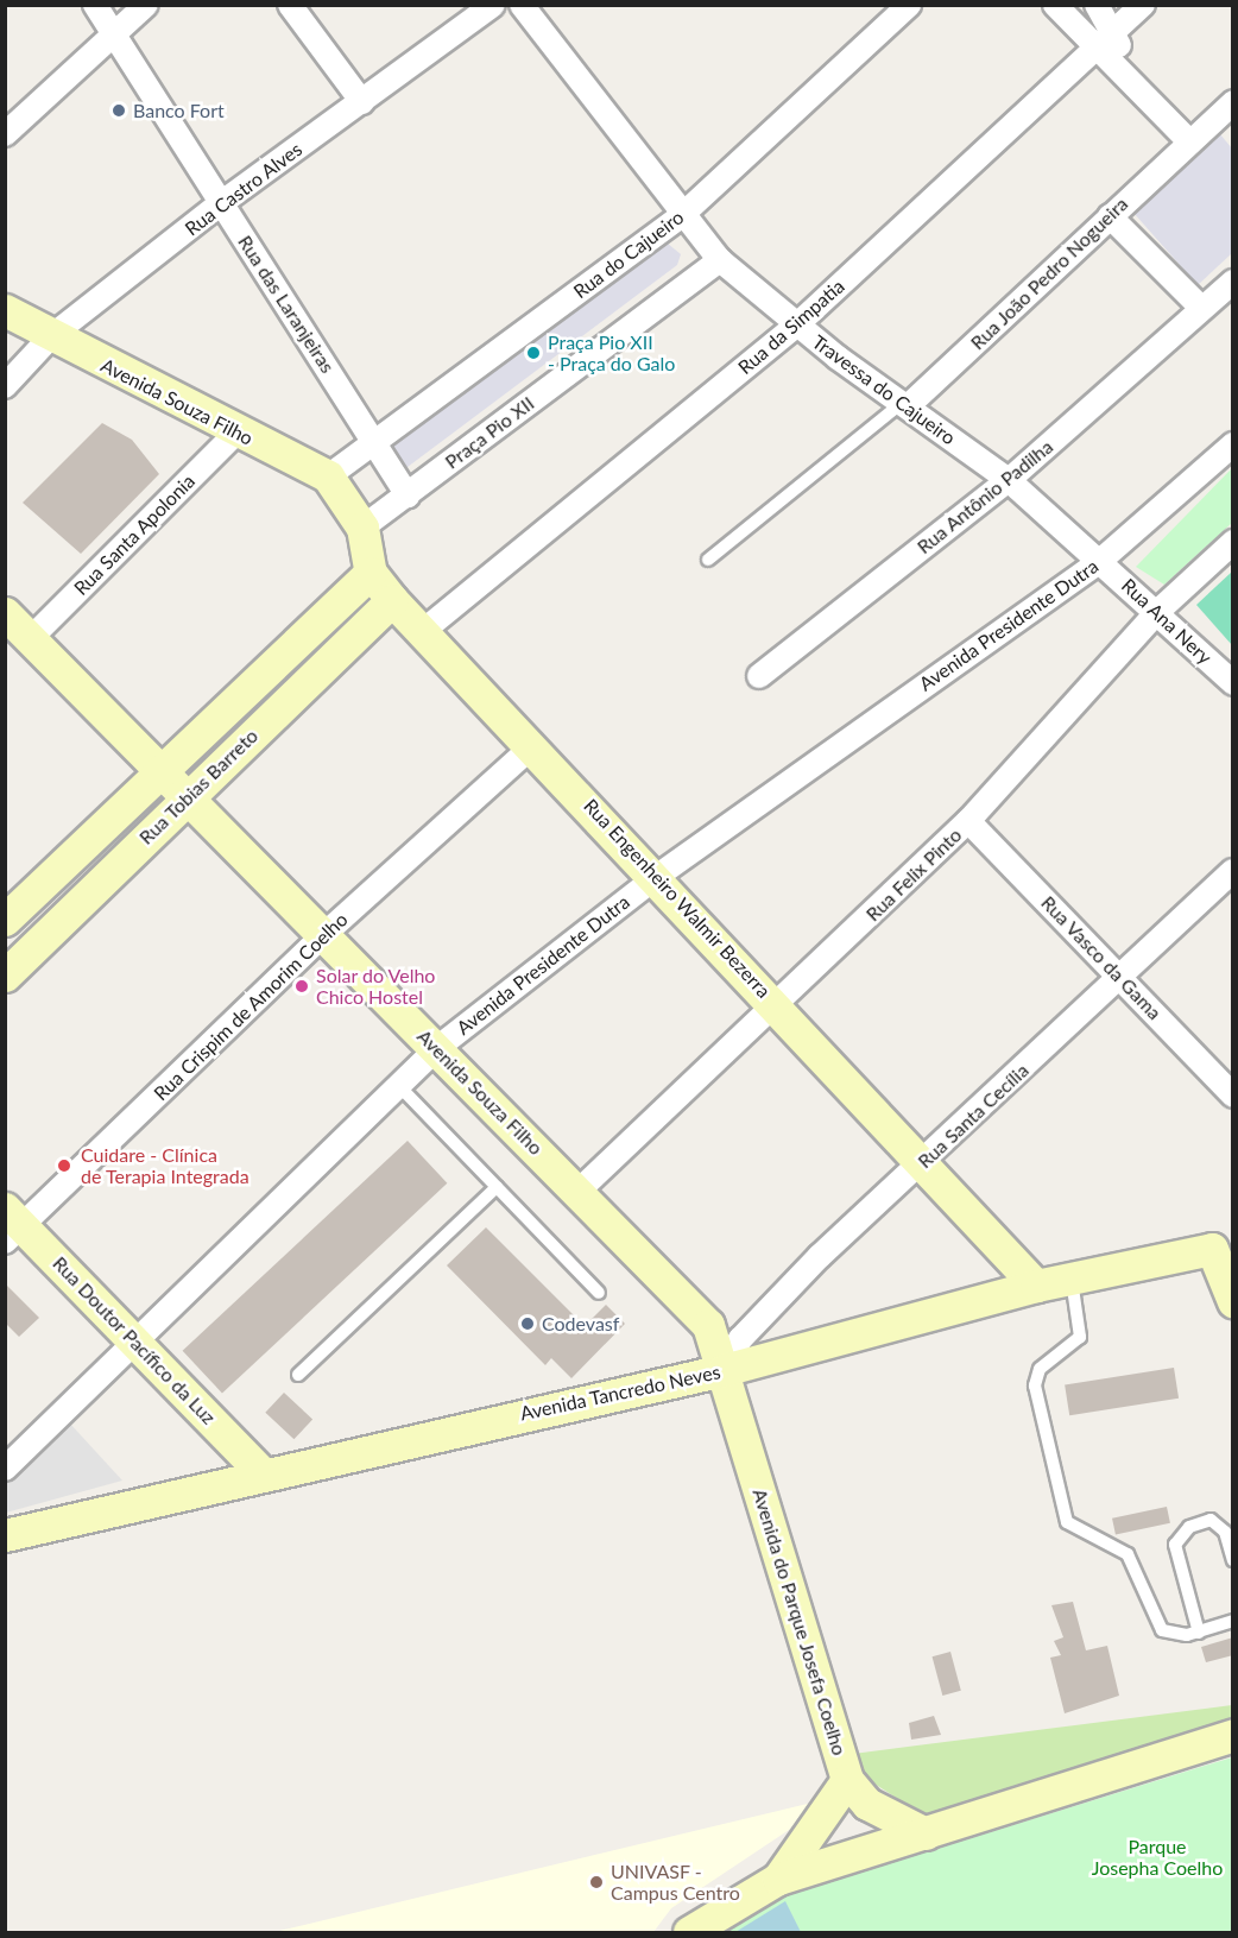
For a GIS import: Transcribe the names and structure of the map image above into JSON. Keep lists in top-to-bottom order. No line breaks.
{"streets":{"main road":["Avenida Souza Filho","Rua Tobias Barreto","Rua Engenheiro Walmir Bezerra","Rua Doutor Pacífico da Luz","Avenida Tancredo Neves","Avenida do Parque Josefa Coelho"],"street":["Rua Castro Alves","Rua do Cajueiro","Rua João Pedro Nogueira","Rua das Laranjeiras","Rua da Simpatia","Travessa do Cajueiro","Praça Pio XII","Rua Antônio Padilha","Rua Santa Apolonia","Rua Ana Nery","Avenida Presidente Dutra","Rua Felix Pinto","Rua Vasco da Gama","Rua Crispim de Amorim Coelho","Rua Santa Cecília"]},"crossings":[["Rua Castro Alves","Rua das Laranjeiras"],["Rua Castro Alves","Avenida Souza Filho"],["Rua do Cajueiro","Rua das Laranjeiras"],["Rua do Cajueiro","Travessa do Cajueiro"],["Rua do Cajueiro","Avenida Souza Filho"],["Rua do Cajueiro","Rua Engenheiro Walmir Bezerra"],["Rua João Pedro Nogueira","Travessa do Cajueiro"],["Rua das Laranjeiras","Praça Pio XII"],["Rua da Simpatia","Travessa do Cajueiro"],["Rua da Simpatia","Rua Engenheiro Walmir Bezerra"],["Travessa do Cajueiro","Praça Pio XII"],["Travessa do Cajueiro","Rua Antônio Padilha"],["Travessa do Cajueiro","Rua Ana Nery"],["Travessa do Cajueiro","Avenida Presidente Dutra"],["Avenida Souza Filho","Rua Santa Apolonia"],["Avenida Souza Filho","Avenida Presidente Dutra"],["Avenida Souza Filho","Rua Tobias Barreto"],["Avenida Souza Filho","Rua Felix Pinto"],["Avenida Souza Filho","Rua Engenheiro Walmir Bezerra"],["Avenida Souza Filho","Rua Crispim de Amorim Coelho"],["Avenida Souza Filho","Rua Santa Cecília"],["Avenida Souza Filho","Avenida Tancredo Neves"],["Avenida Souza Filho","Avenida do Parque Josefa Coelho"],["Praça Pio XII","Rua Engenheiro Walmir Bezerra"],["Rua Ana Nery","Avenida Presidente Dutra"],["Rua Ana Nery","Rua Felix Pinto"],["Avenida Presidente Dutra","Rua Engenheiro Walmir Bezerra"],["Avenida Presidente Dutra","Rua Doutor Pacífico da Luz"],["Rua Tobias Barreto","Rua Engenheiro Walmir Bezerra"],["Rua Felix Pinto","Rua Engenheiro Walmir Bezerra"],["Rua Felix Pinto","Rua Vasco da Gama"],["Rua Engenheiro Walmir Bezerra","Rua Crispim de Amorim Coelho"],["Rua Engenheiro Walmir Bezerra","Rua Santa Cecília"],["Rua Engenheiro Walmir Bezerra","Avenida Tancredo Neves"],["Rua Vasco da Gama","Rua Santa Cecília"],["Rua Crispim de Amorim Coelho","Rua Doutor Pacífico da Luz"],["Rua Santa Cecília","Avenida Tancredo Neves"],["Rua Santa Cecília","Avenida do Parque Josefa Coelho"],["Rua Doutor Pacífico da Luz","Avenida Tancredo Neves"],["Avenida Tancredo Neves","Avenida do Parque Josefa Coelho"]],"parks":["Parque Josepha Coelho"],"places":["Banco Fort","Praça Pio XII - Praça do Galo","Solar do Velho Chico Hostel","Cuidare - Clínica de Terapia Integrada","Codevasf","UNIVASF - Campus Centro"]}
